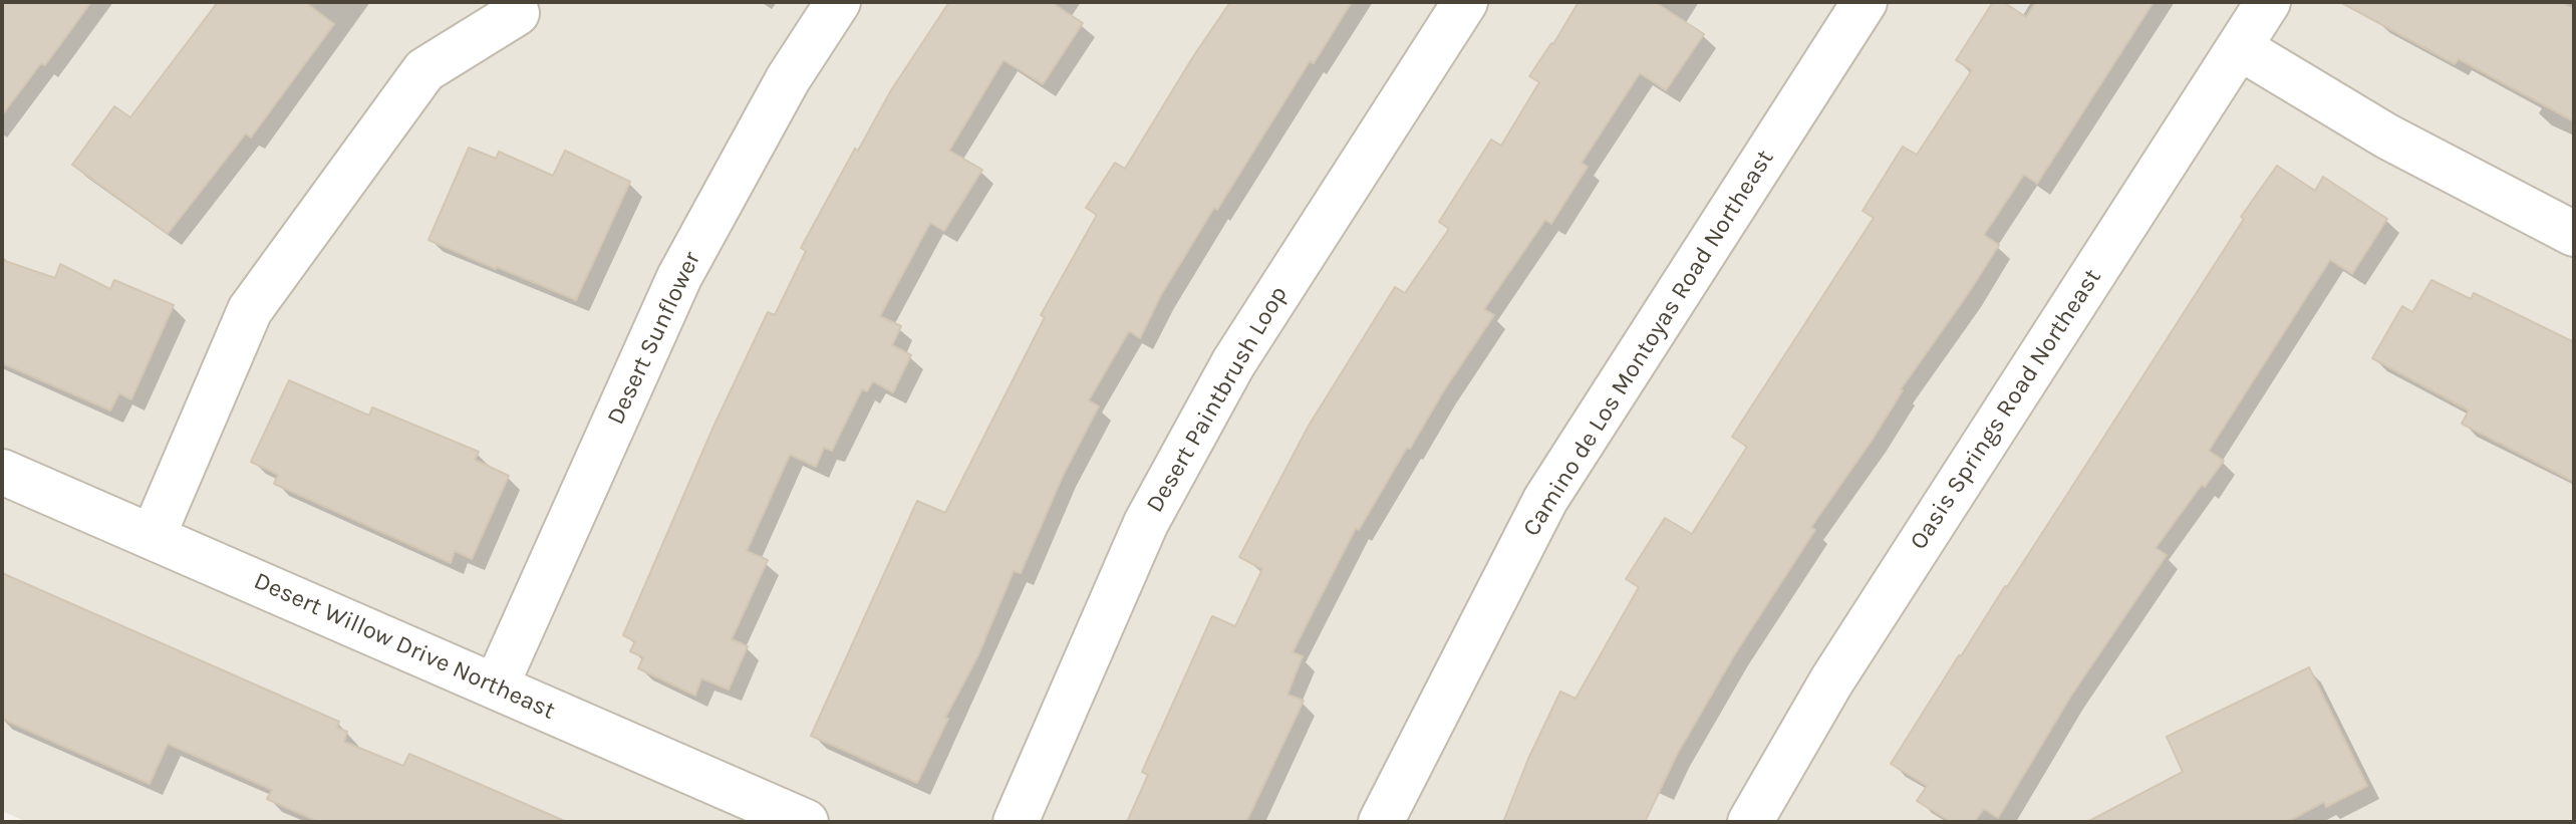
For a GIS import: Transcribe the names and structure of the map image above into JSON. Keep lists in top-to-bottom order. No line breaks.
{"streets":{"street":["Desert Sunflower","Camino de Los Montoyas Road Northeast","Desert Paintbrush Loop","Oasis Springs Road Northeast","Desert Willow Drive Northeast"]},"crossings":[["Desert Sunflower","Desert Willow Drive Northeast"]]}
